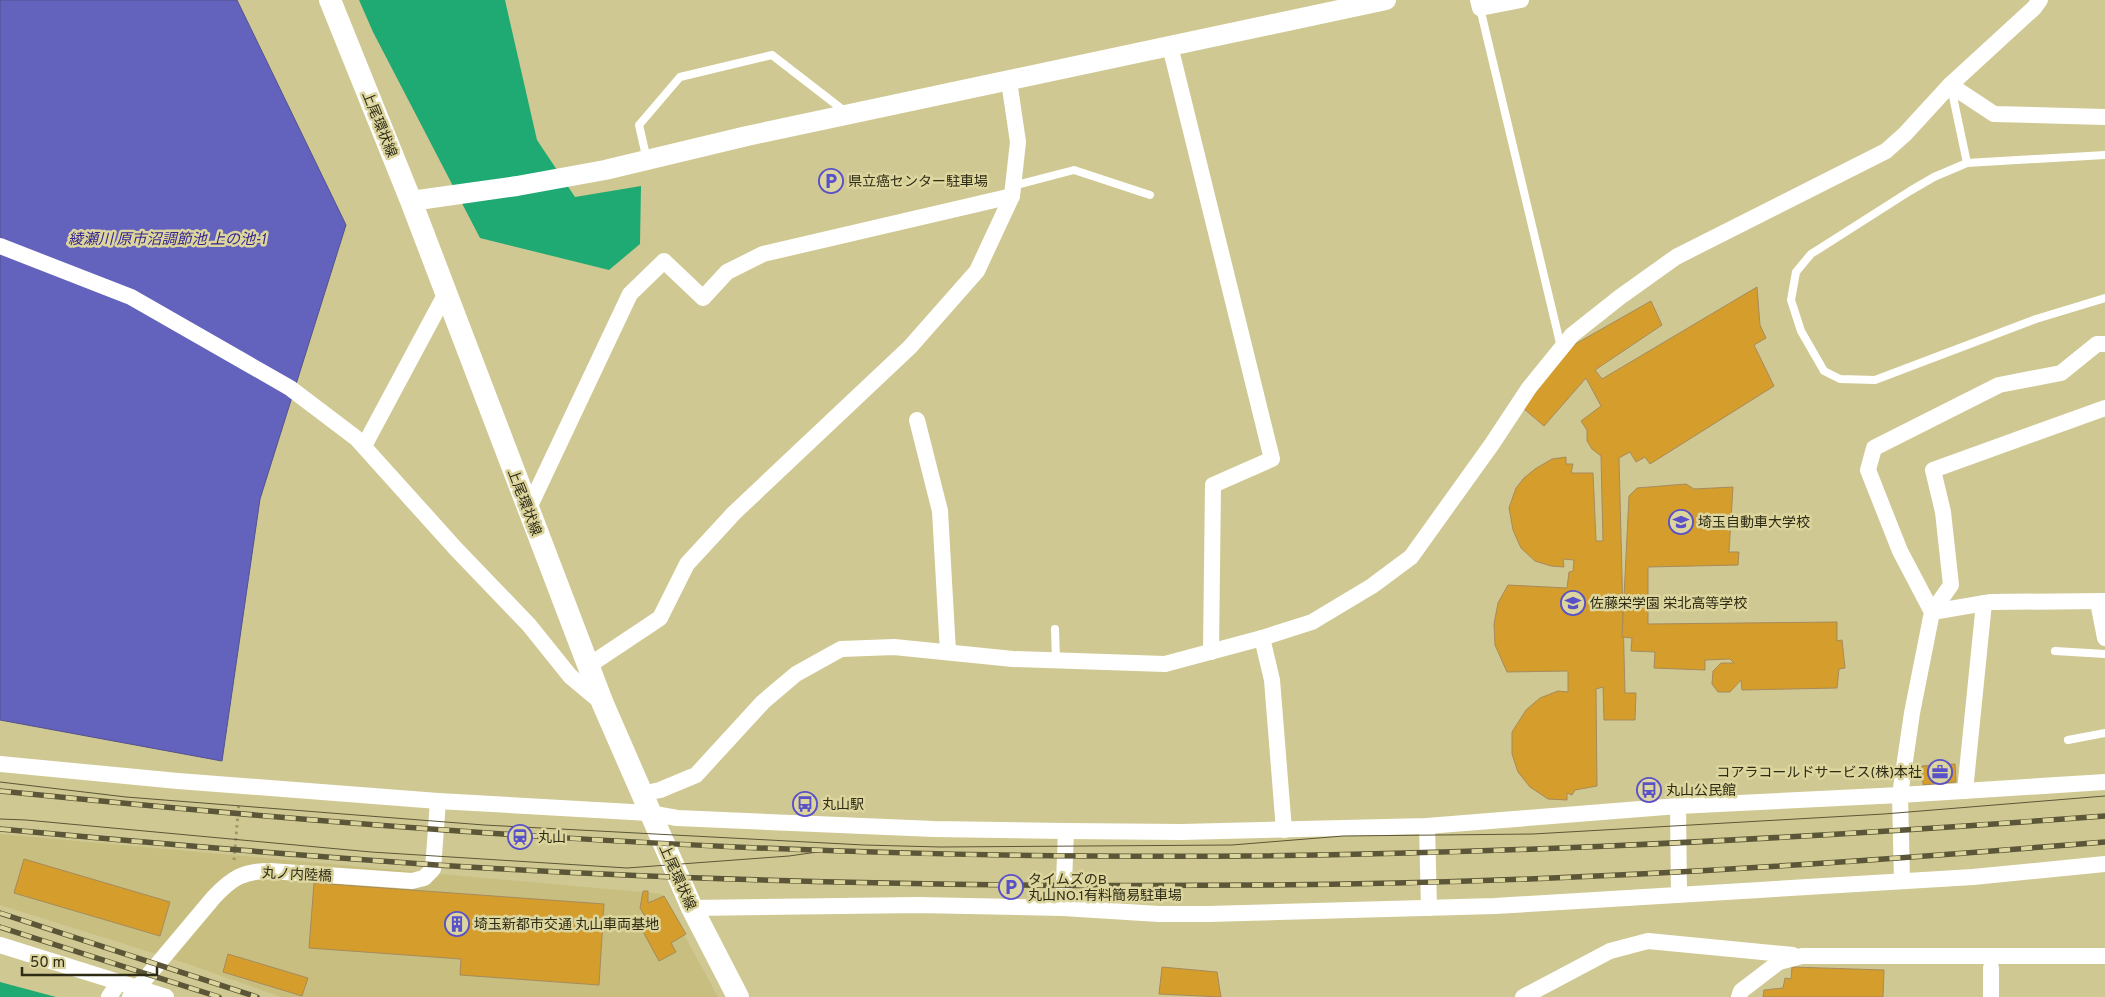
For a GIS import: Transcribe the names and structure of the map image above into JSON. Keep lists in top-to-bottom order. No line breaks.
{"streets":{"main road":["上尾環状線"],"street":["丸ノ内陸橋"]},"water":["綾瀬川 原市沼調節池 上の池-1"],"places":{"parking":["県立癌センター駐車場","タイムズのB 丸山NO.1有料簡易駐車場"],"school or university":["埼玉自動車大学校","佐藤栄学園 栄北高等学校"],"office":["コアラコールドサービス(株)本社"],"bus stop":["丸山公民館","丸山駅"],"station":["丸山"],"building":["埼玉新都市交通 丸山車両基地"]},"scale_bar":"50 m"}
